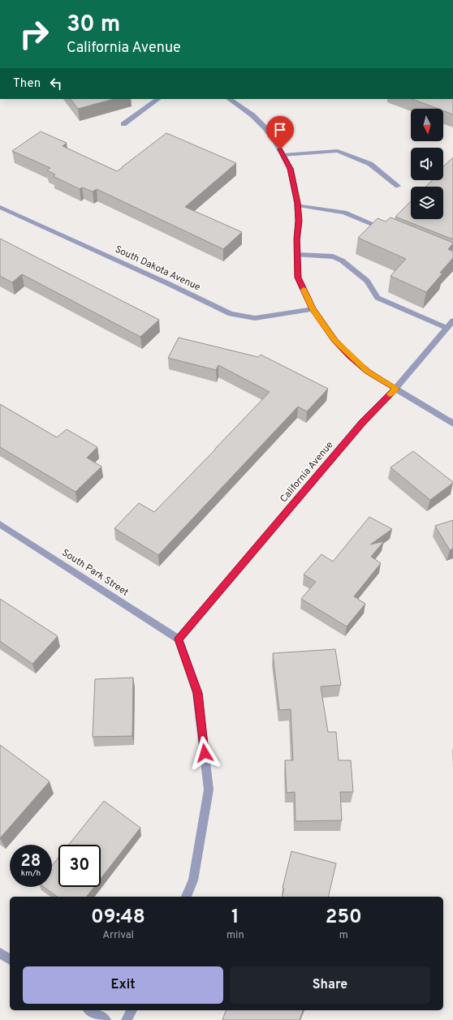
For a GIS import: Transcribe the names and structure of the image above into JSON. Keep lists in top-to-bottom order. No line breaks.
{"streets":{"street":["South Dakota Avenue","California Avenue","South Park Street"]},"crossings":[["California Avenue","South Park Street"]],"north":"bottom","page":{"turn":["30 m","California Avenue"],"then":"Then","speed":"28 km/h","limit":"30","eta":["09:48","Arrival","1","min","250","m"],"buttons":["Exit","Share"]}}
